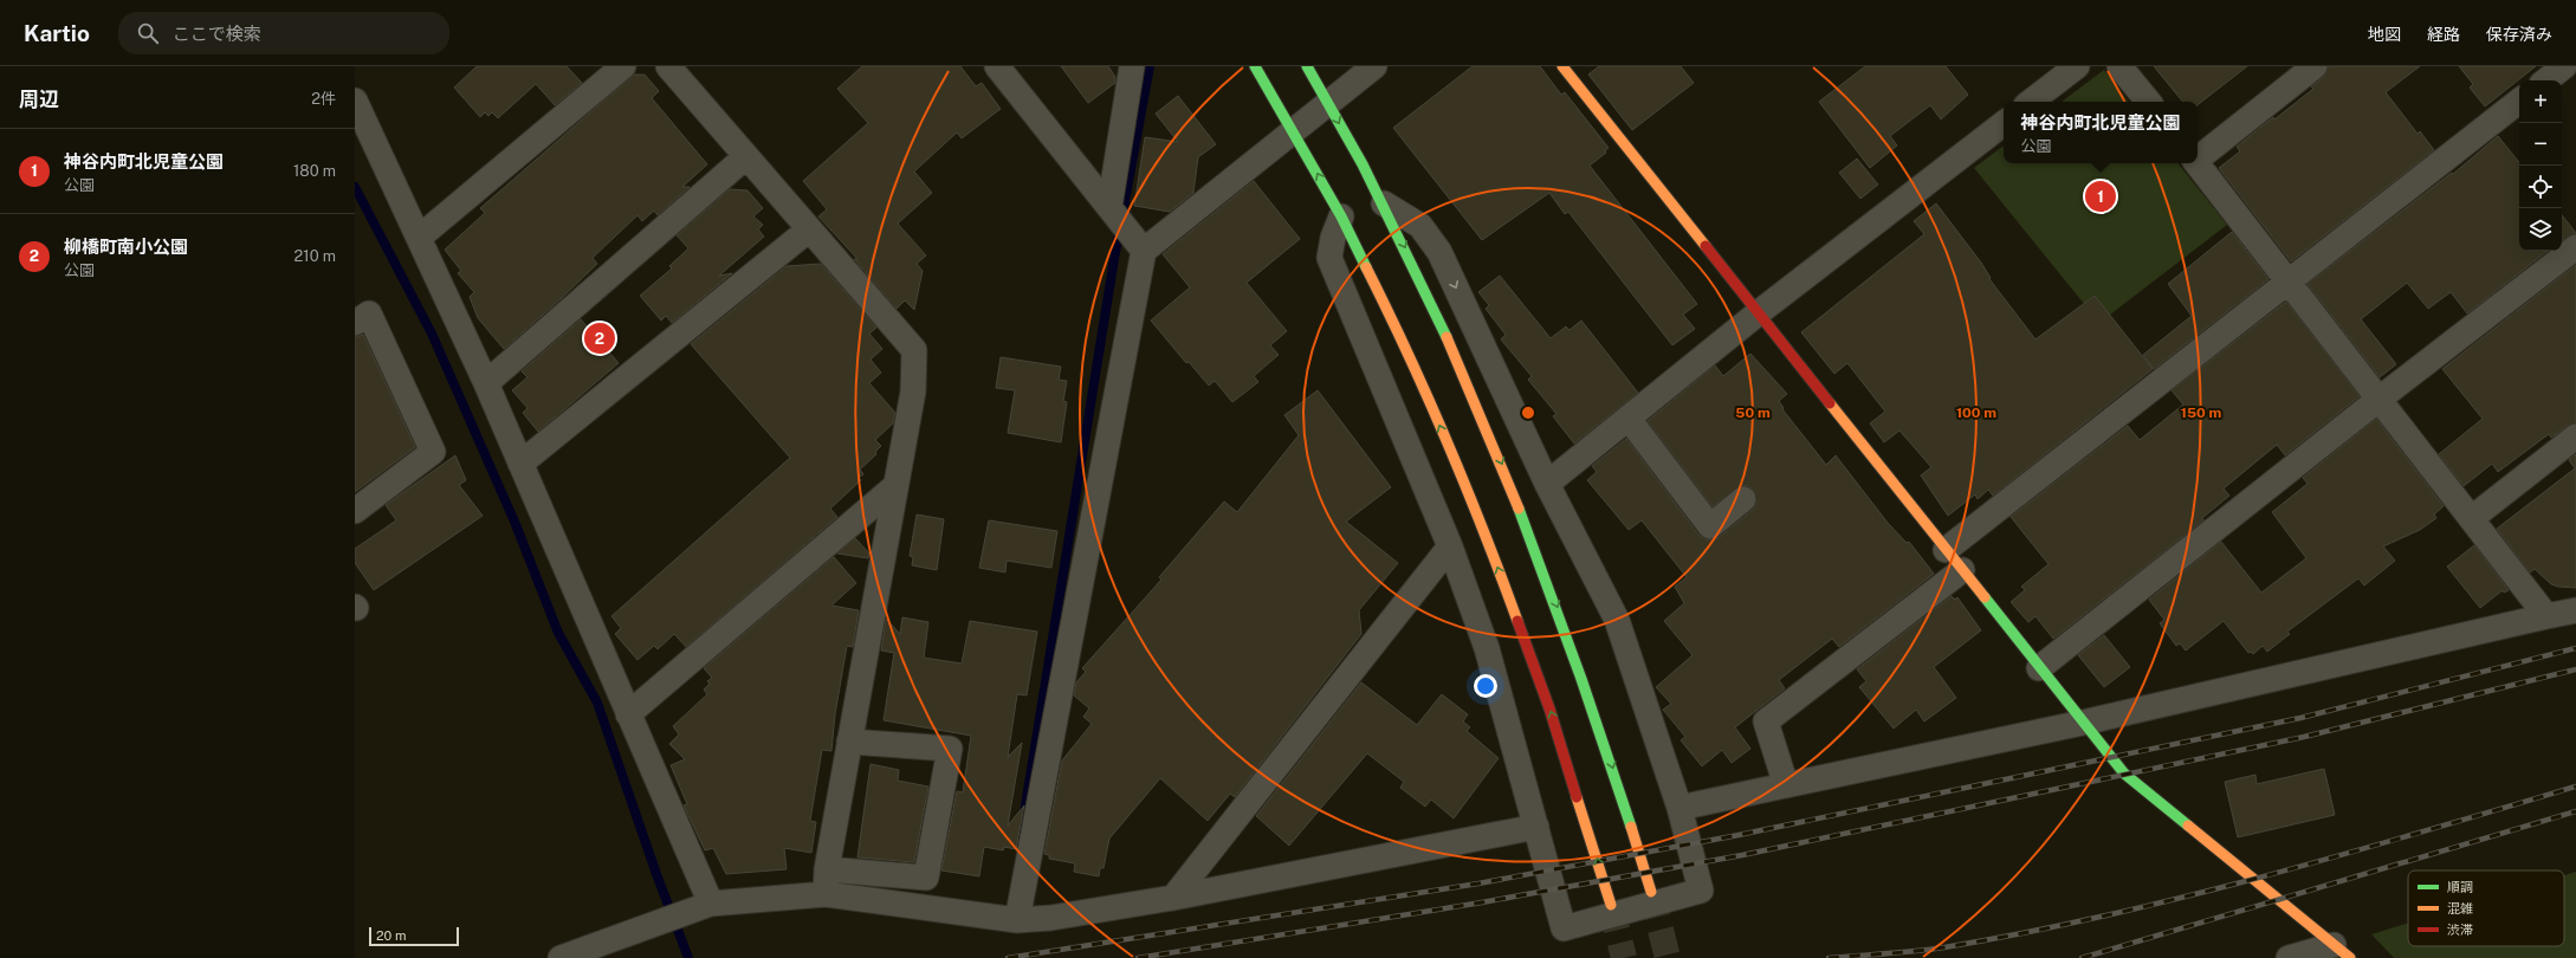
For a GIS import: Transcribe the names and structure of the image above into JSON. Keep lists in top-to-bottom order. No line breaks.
{"legend":["順調","混雑","渋滞"],"scale_bar":"20 m","page":{"header":"Kartio","search":"ここで検索","nav":["地図","経路","保存済み"],"heading":["周辺","2件"],"map_buttons":["+","−"],"popup":["神谷内町北児童公園","公園"],"list":[{"mark":"1","name":"神谷内町北児童公園","note":"公園","value":"180 m"},{"mark":"2","name":"柳橋町南小公園","note":"公園","value":"210 m"}],"pins":["1","2"],"scale":"20 m"},"rings":["50 m","100 m","150 m"]}
